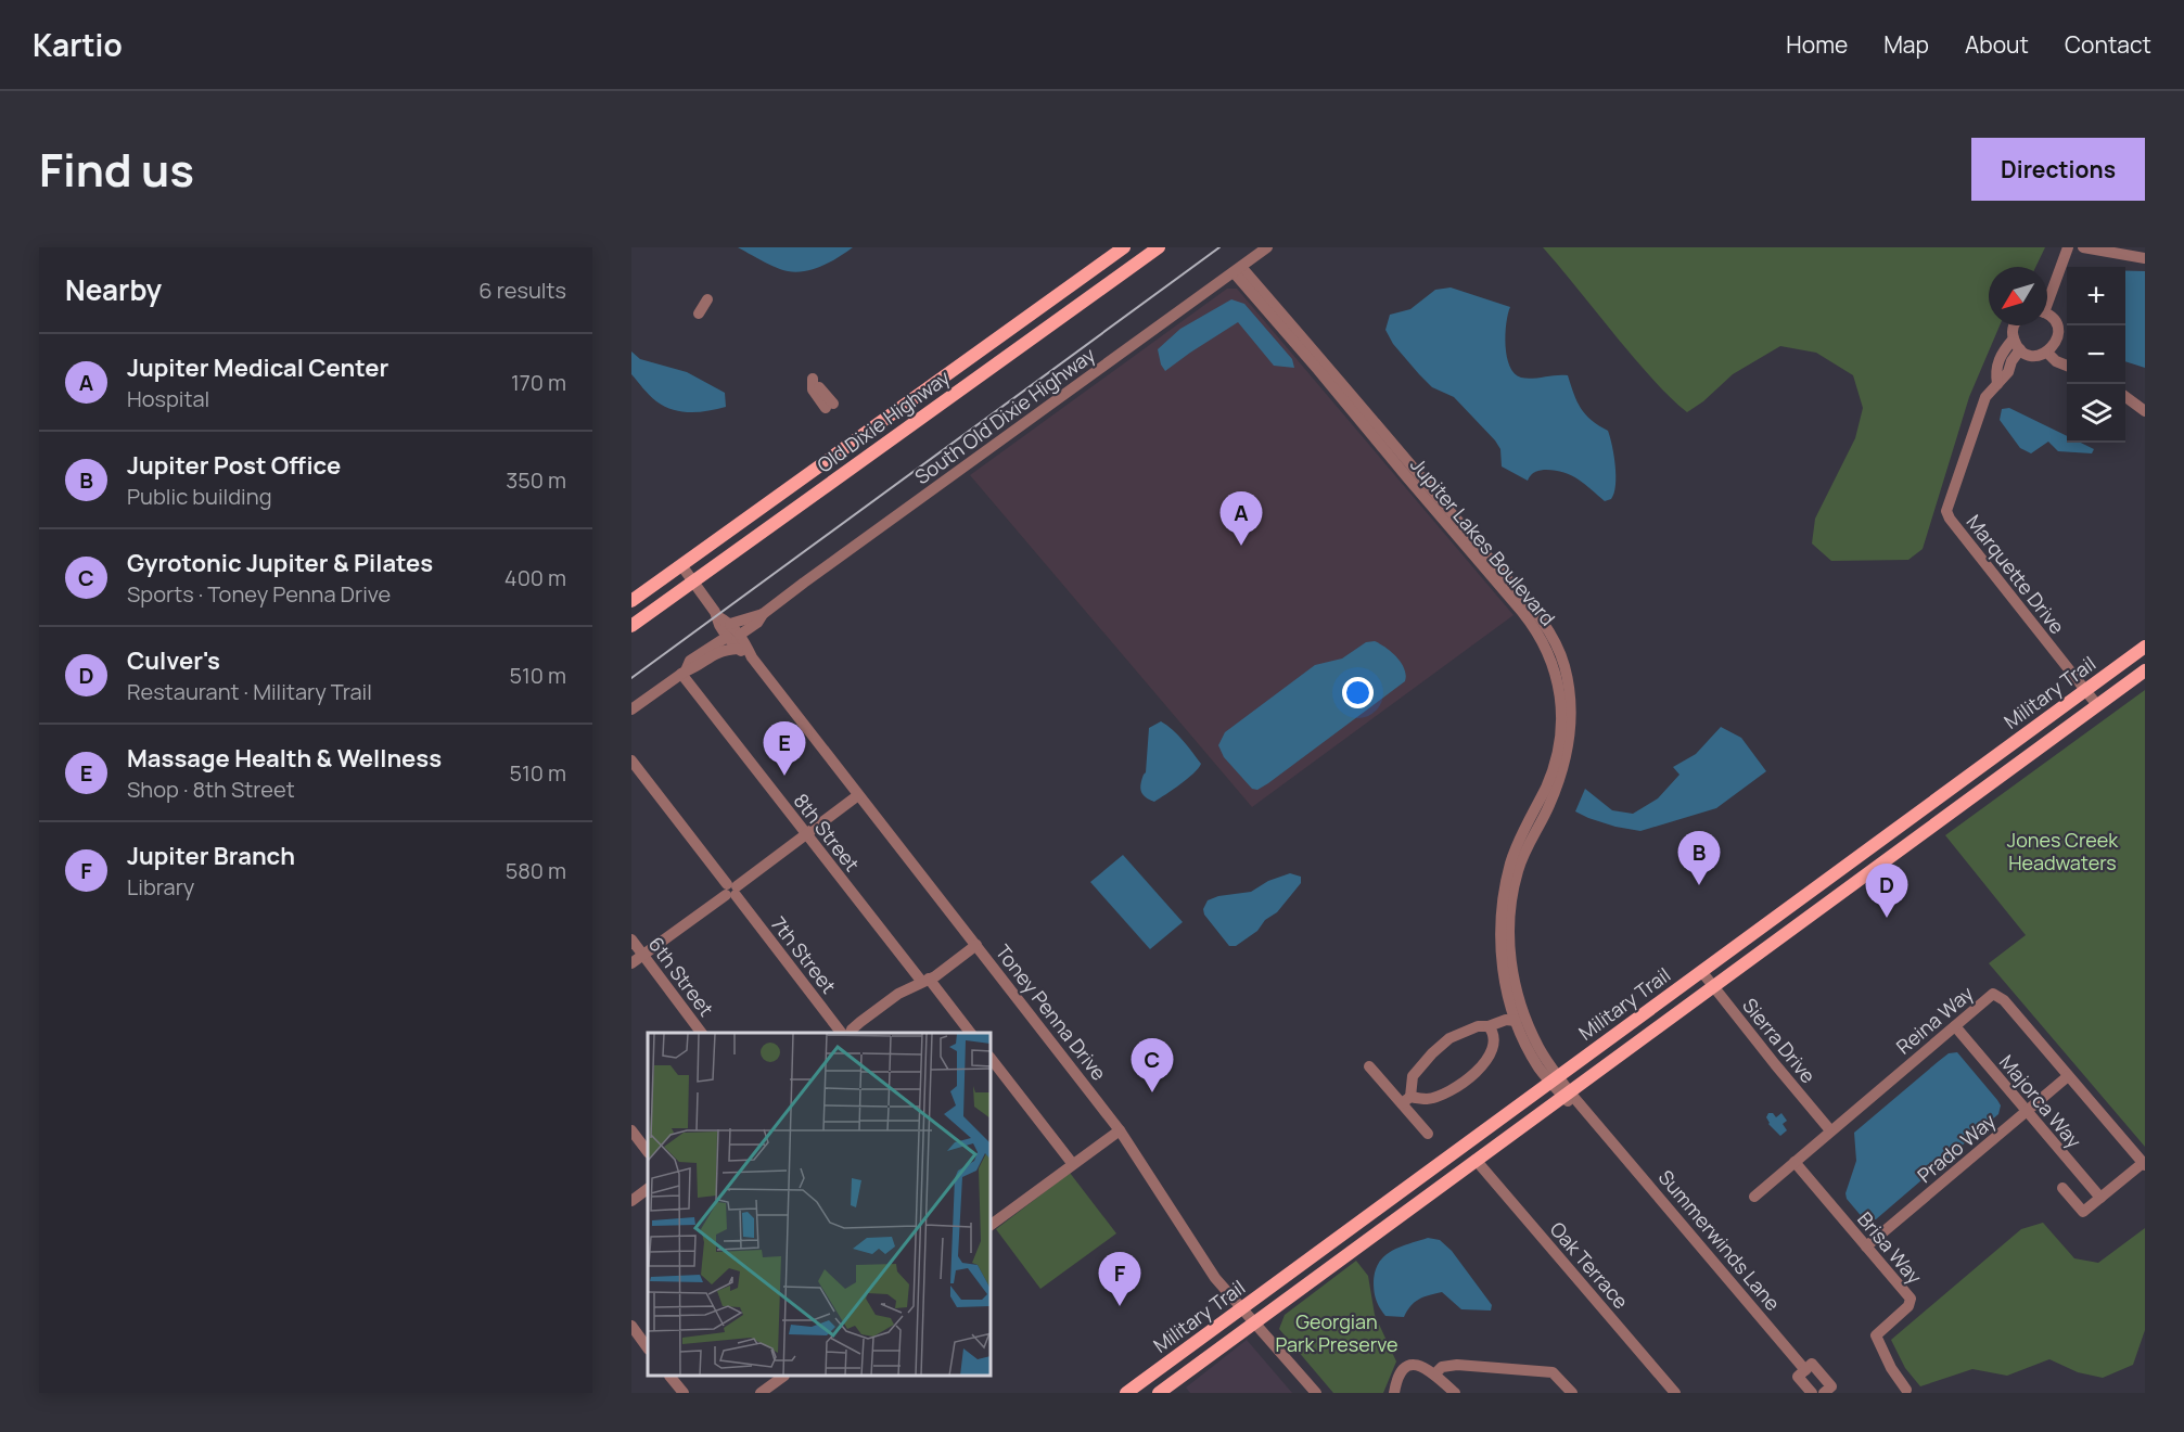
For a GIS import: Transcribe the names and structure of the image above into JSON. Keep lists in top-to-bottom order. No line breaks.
{"streets":{"main road":["Old Dixie Highway","Military Trail"],"street":["South Old Dixie Highway","Jupiter Lakes Boulevard","Marquette Drive","8th Street","7th Street","6th Street","Toney Penna Drive","Reina Way","Sierra Drive","Majorca Way","Prado Way","Summerwinds Lane","Brisa Way","Oak Terrace"]},"crossings":[["South Old Dixie Highway","Jupiter Lakes Boulevard"],["South Old Dixie Highway","Toney Penna Drive"],["Old Dixie Highway","Toney Penna Drive"],["Jupiter Lakes Boulevard","Military Trail"],["Jupiter Lakes Boulevard","Summerwinds Lane"],["Marquette Drive","Military Trail"],["Military Trail","Toney Penna Drive"],["Military Trail","Sierra Drive"],["Military Trail","Summerwinds Lane"],["Military Trail","Oak Terrace"],["Reina Way","Sierra Drive"],["Reina Way","Majorca Way"],["Reina Way","Prado Way"],["Reina Way","Brisa Way"],["Majorca Way","Prado Way"],["Prado Way","Brisa Way"]],"parks":["Jones Creek Headwaters","Georgian Park Preserve"],"north":"bottom left","page":{"header":"Kartio","nav":["Home","Map","About","Contact"],"title":"Find us","buttons":"Directions","heading":["Nearby","6 results"],"map_buttons":["+","−"],"list":[{"mark":"A","name":"Jupiter Medical Center","note":"Hospital","value":"170 m"},{"mark":"B","name":"Jupiter Post Office","note":"Public building","value":"350 m"},{"mark":"C","name":"Gyrotonic Jupiter & Pilates","note":"Sports · Toney Penna Drive","value":"400 m"},{"mark":"D","name":"Culver's","note":"Restaurant · Military Trail","value":"510 m"},{"mark":"E","name":"Massage Health & Wellness","note":"Shop · 8th Street","value":"510 m"},{"mark":"F","name":"Jupiter Branch","note":"Library","value":"580 m"}],"pins":["A","E","B","D","C","F"]}}
